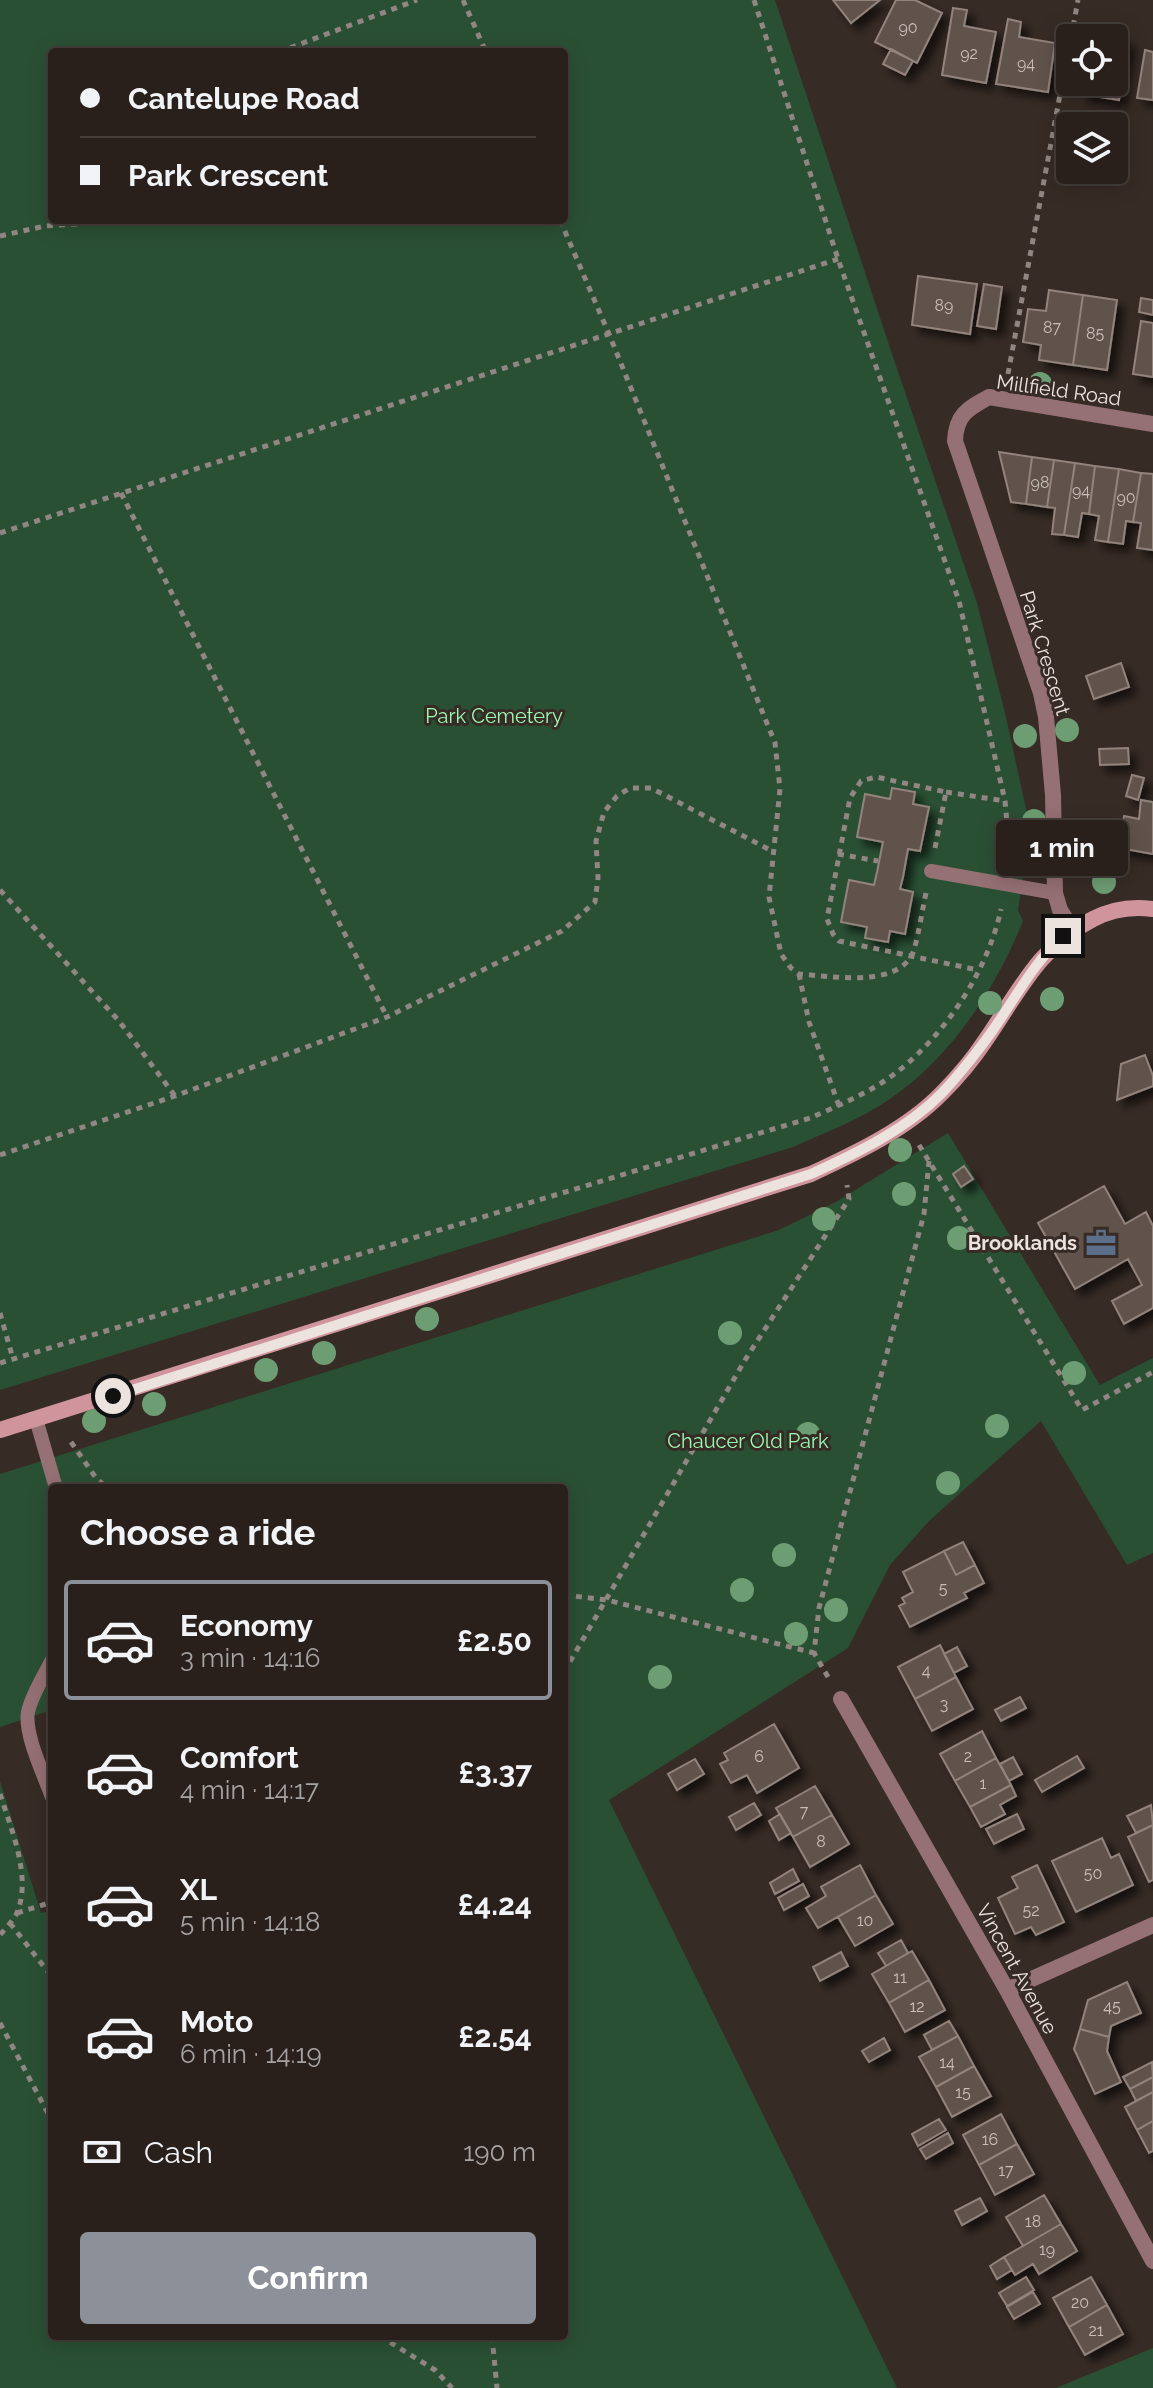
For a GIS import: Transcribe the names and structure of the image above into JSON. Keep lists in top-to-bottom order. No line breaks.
{"streets":{"street":["Millfield Road","Park Crescent","Vincent Avenue"]},"crossings":[["Millfield Road","Park Crescent"]],"parks":["Park Cemetery","Chaucer Old Park"],"places":{"office":["Brooklands"]},"house_numbers":["90","92","94","89","87","85","98","94","90","5","4","3","6","2","1","7","8","50","52","10","11","12","45","14","15","16","17","18","19","20","21"],"page":{"banner":["Cantelupe Road","Park Crescent"],"bubble":"1 min","heading":"Choose a ride","list":[{"name":"Economy","note":"3 min · 14:16","value":"£2.50"},{"name":"Comfort","note":"4 min · 14:17","value":"£3.37"},{"name":"XL","note":"5 min · 14:18","value":"£4.24"},{"name":"Moto","note":"6 min · 14:19","value":"£2.54"}],"pay":["Cash","190 m"],"buttons":"Confirm"}}
